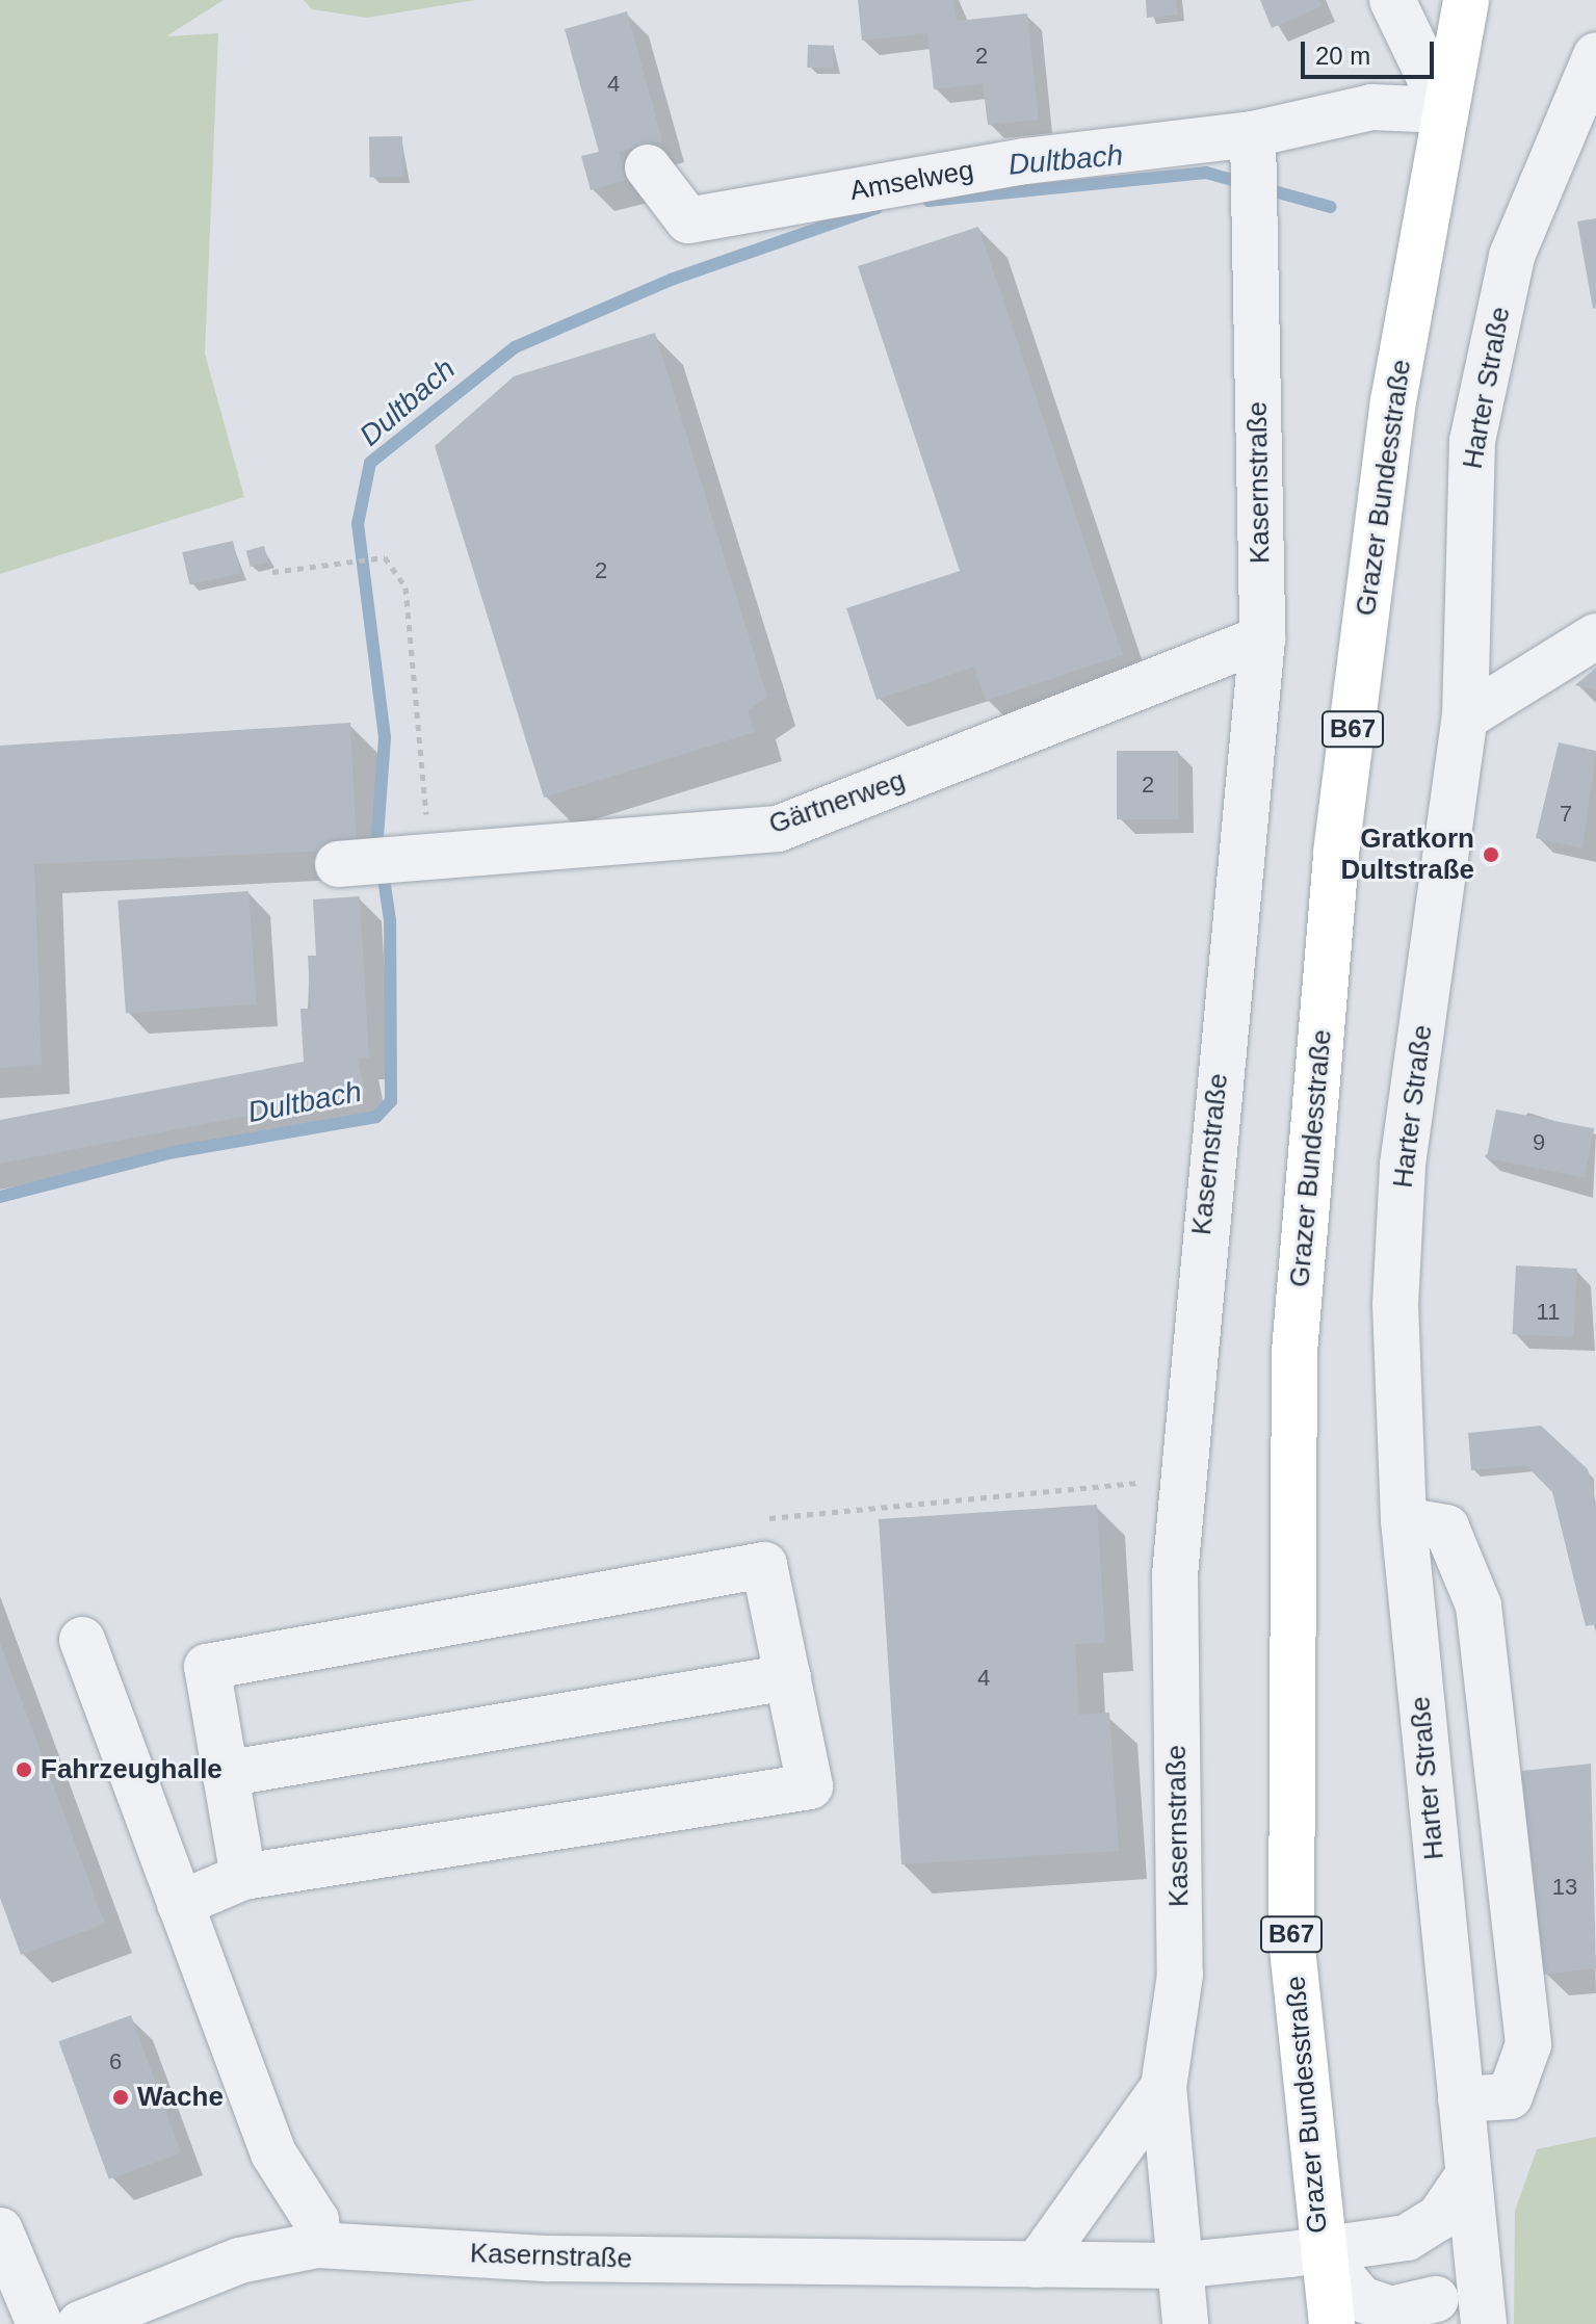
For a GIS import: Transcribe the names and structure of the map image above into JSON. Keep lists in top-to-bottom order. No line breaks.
{"streets":{"main road":["Grazer Bundesstraße","B67"],"street":["Amselweg","Harter Straße","Kasernstraße","Gärtnerweg"]},"crossings":[["Amselweg","Kasernstraße"],["Amselweg","Grazer Bundesstraße"],["Kasernstraße","Grazer Bundesstraße"],["Kasernstraße","Gärtnerweg"]],"water":["Dultbach"],"places":["Gratkorn Dultstraße","Fahrzeughalle","Wache"],"house_numbers":["2","4","2","2","7","9","11","4","13","6"],"scale_bar":"20 m"}
